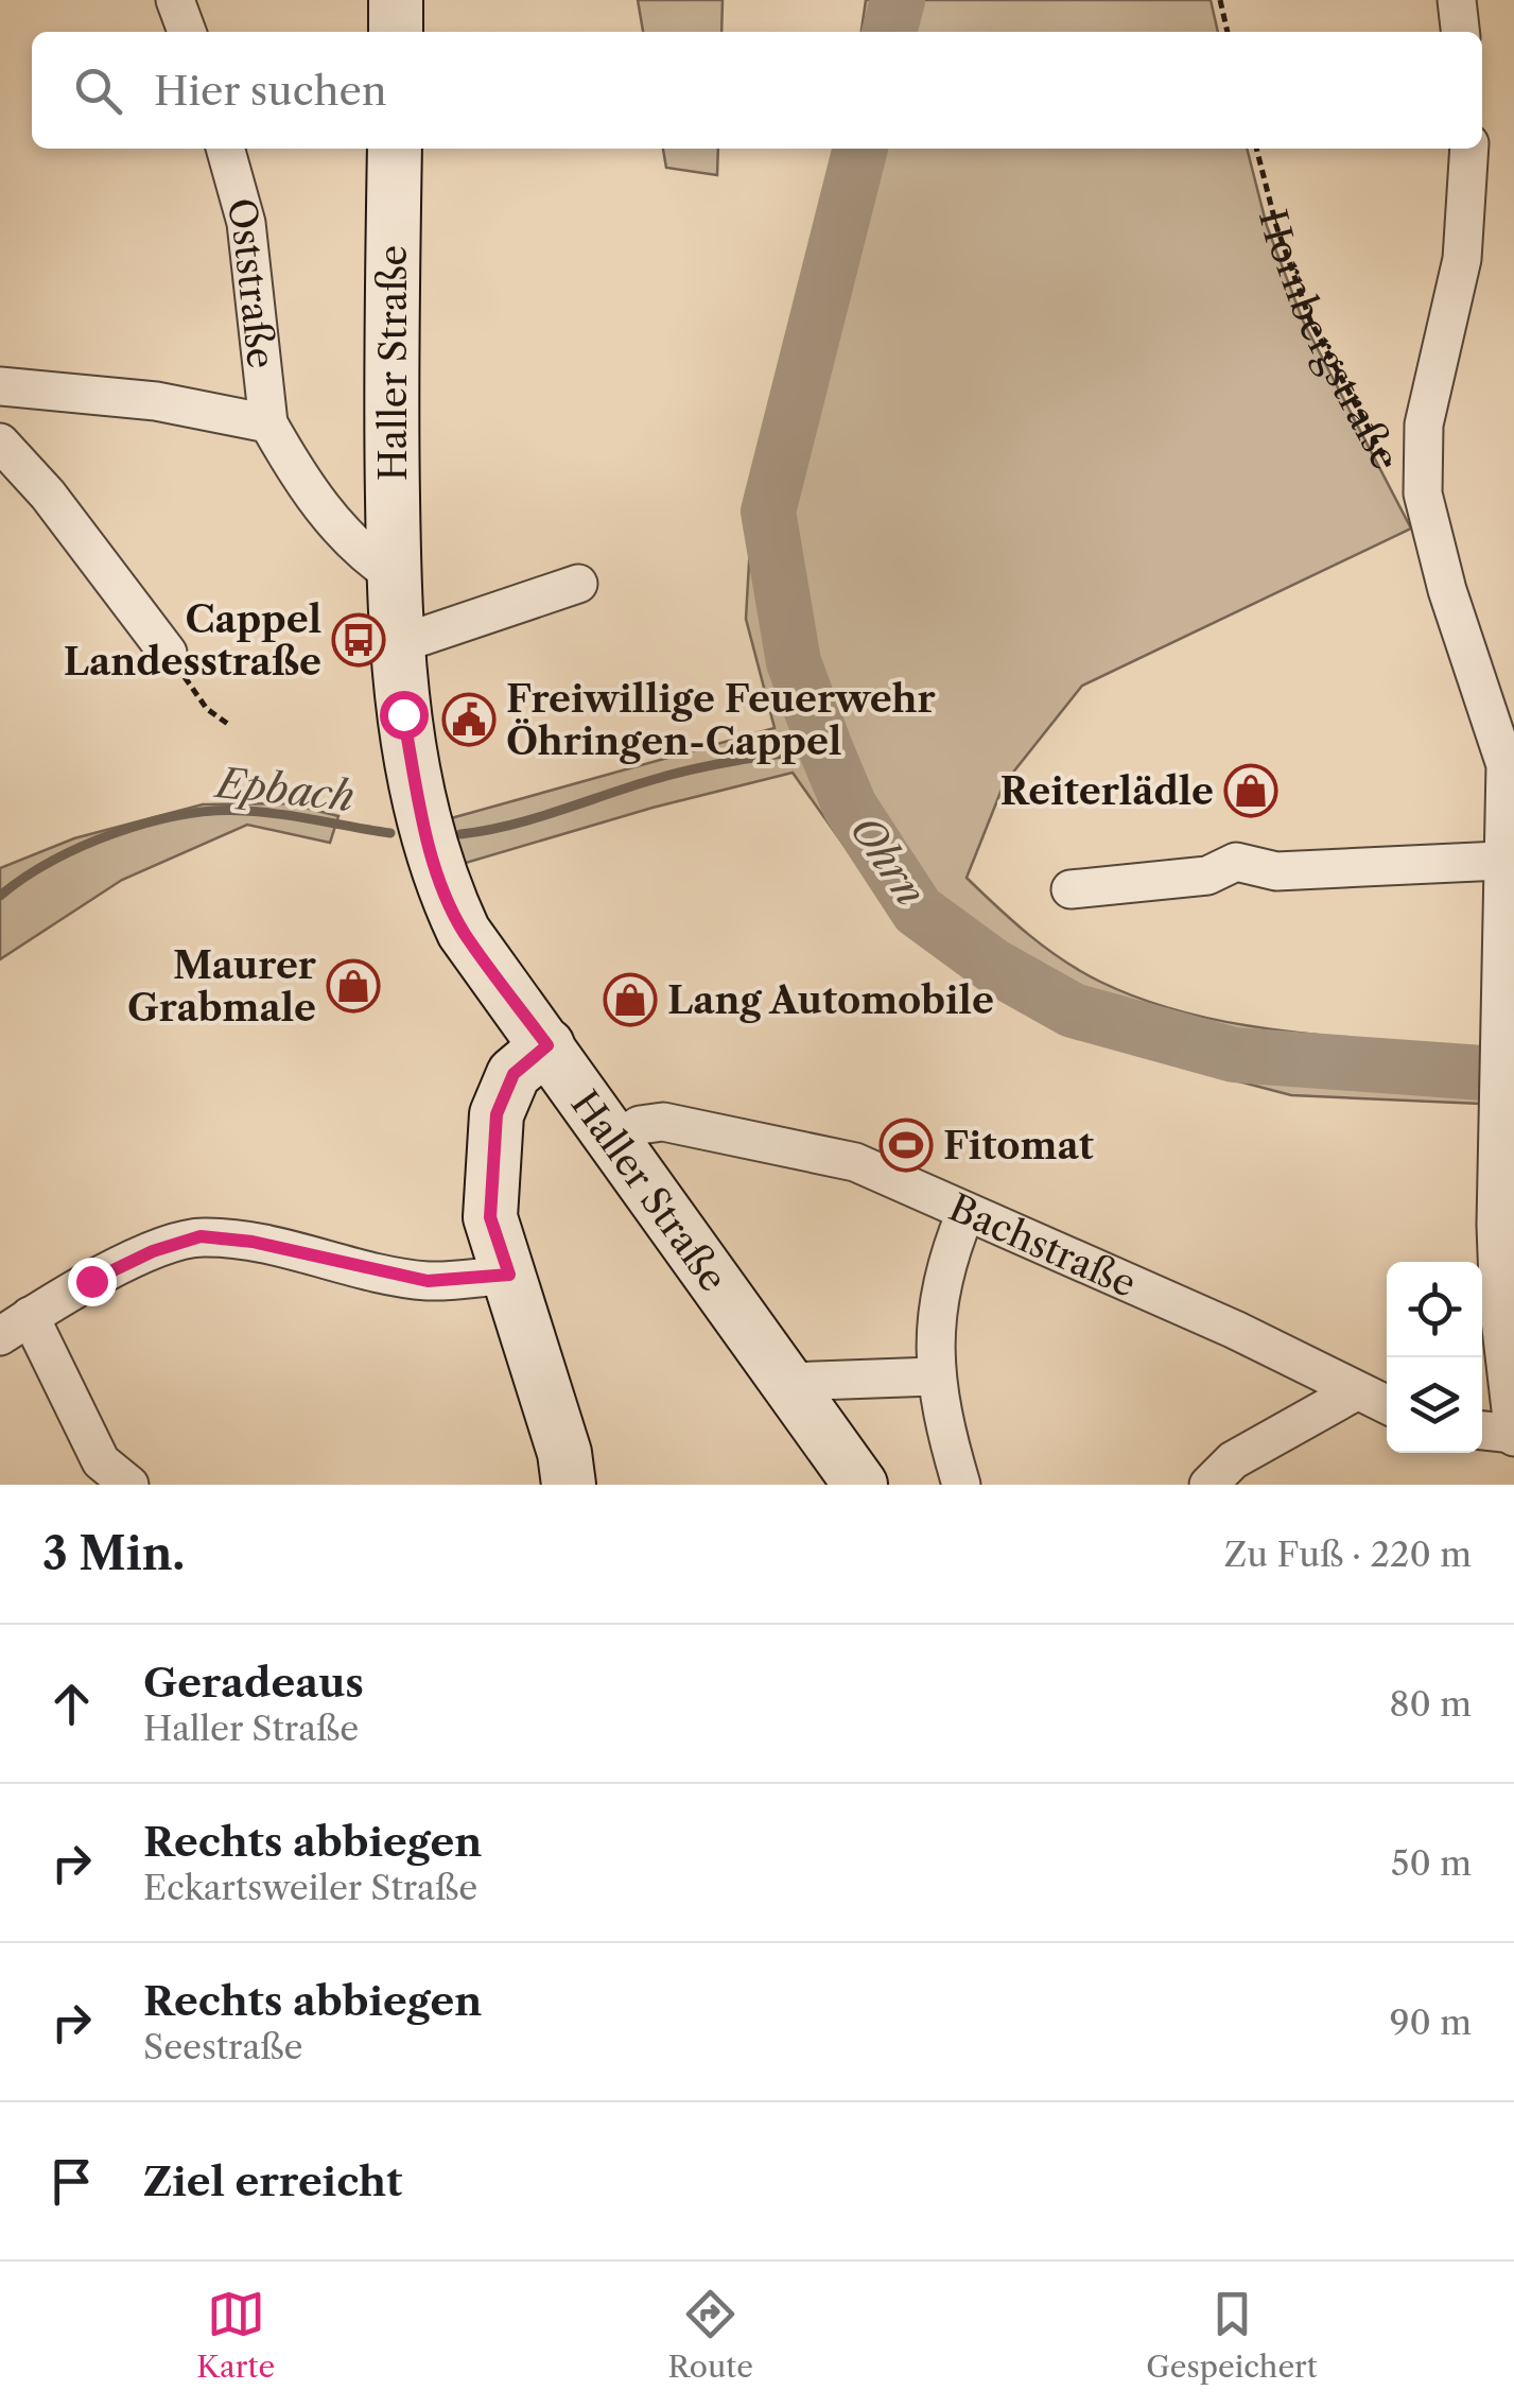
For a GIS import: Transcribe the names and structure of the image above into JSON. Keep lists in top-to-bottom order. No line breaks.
{"streets":{"main road":["Haller Straße"],"street":["Oststraße","Hornbergstraße","Bachstraße"]},"crossings":[["Haller Straße","Bachstraße"]],"water":["Epbach","Ohrn"],"places":{"bus stop":["Cappel Landesstraße"],"public building":["Freiwillige Feuerwehr Öhringen-Cappel"],"shop":["Reiterlädle","Maurer Grabmale","Lang Automobile"],"sports":["Fitomat"]},"page":{"search":"Hier suchen","heading":["3 Min.","Zu Fuß · 220 m"],"list":[["Geradeaus","Haller Straße","80 m"],["Rechts abbiegen","Eckartsweiler Straße","50 m"],["Rechts abbiegen","Seestraße","90 m"],"Ziel erreicht"],"nav":["Karte","Route","Gespeichert"]}}
